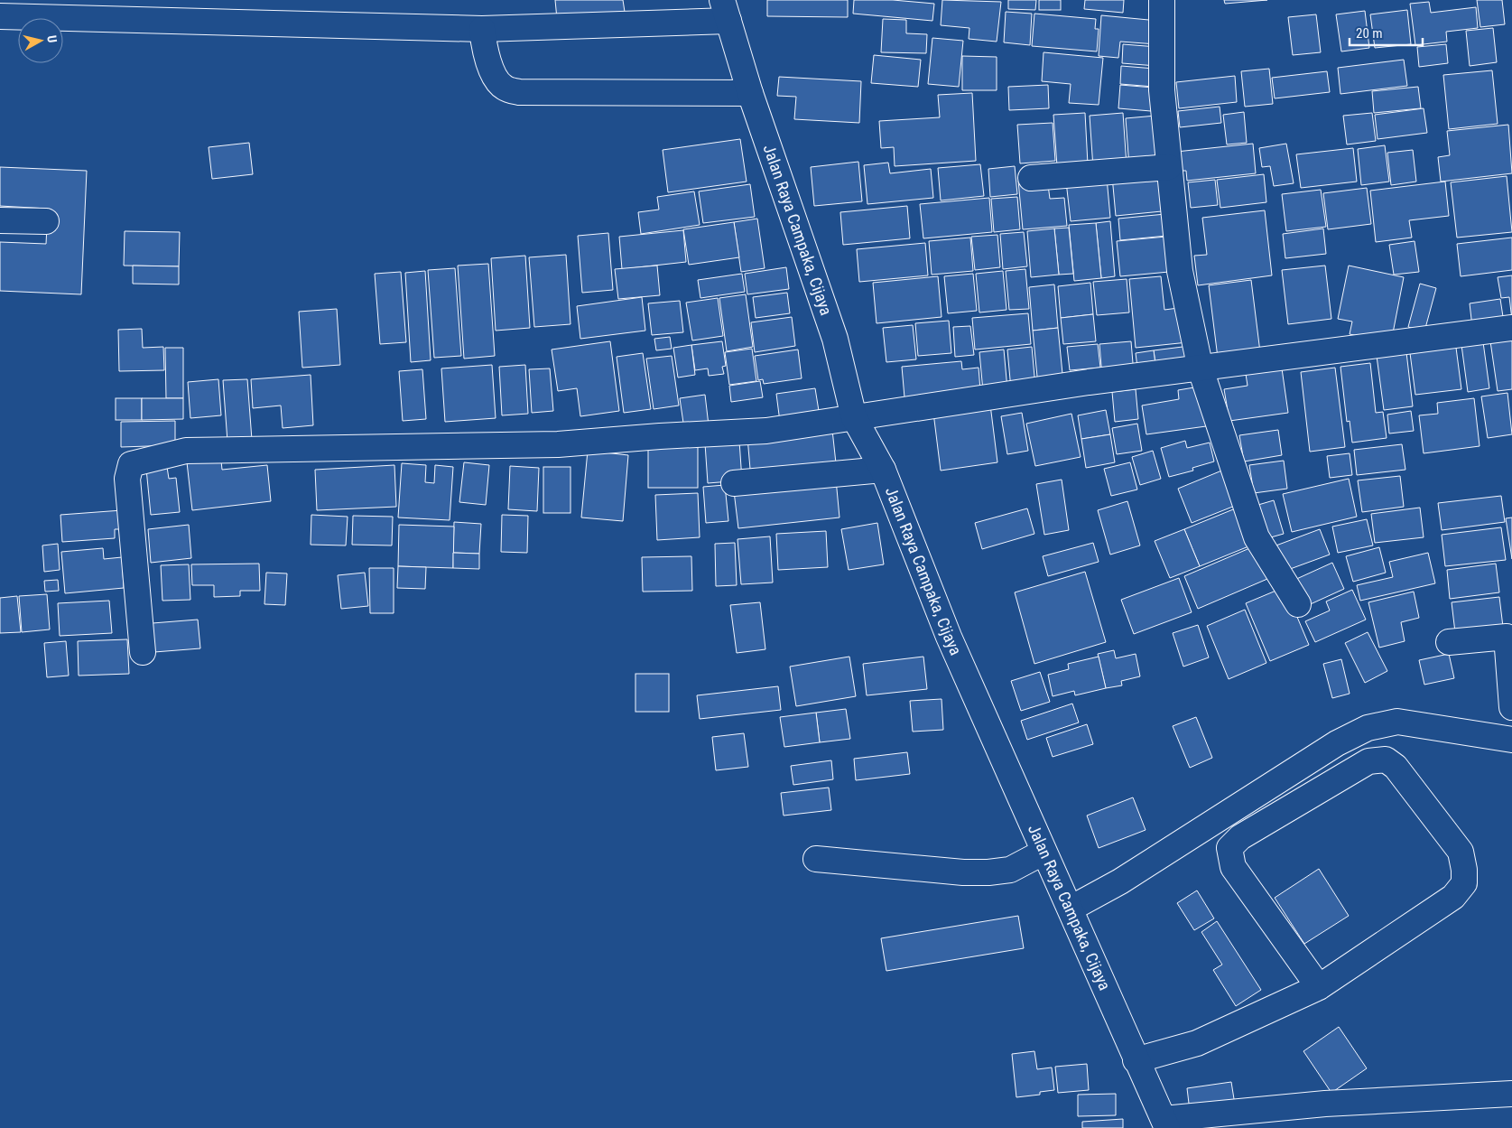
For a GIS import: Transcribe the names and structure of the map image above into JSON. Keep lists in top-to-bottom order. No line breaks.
{"streets":{"street":["Jalan Raya Campaka, Cijaya"]},"scale_bar":"20 m","north":"right"}
